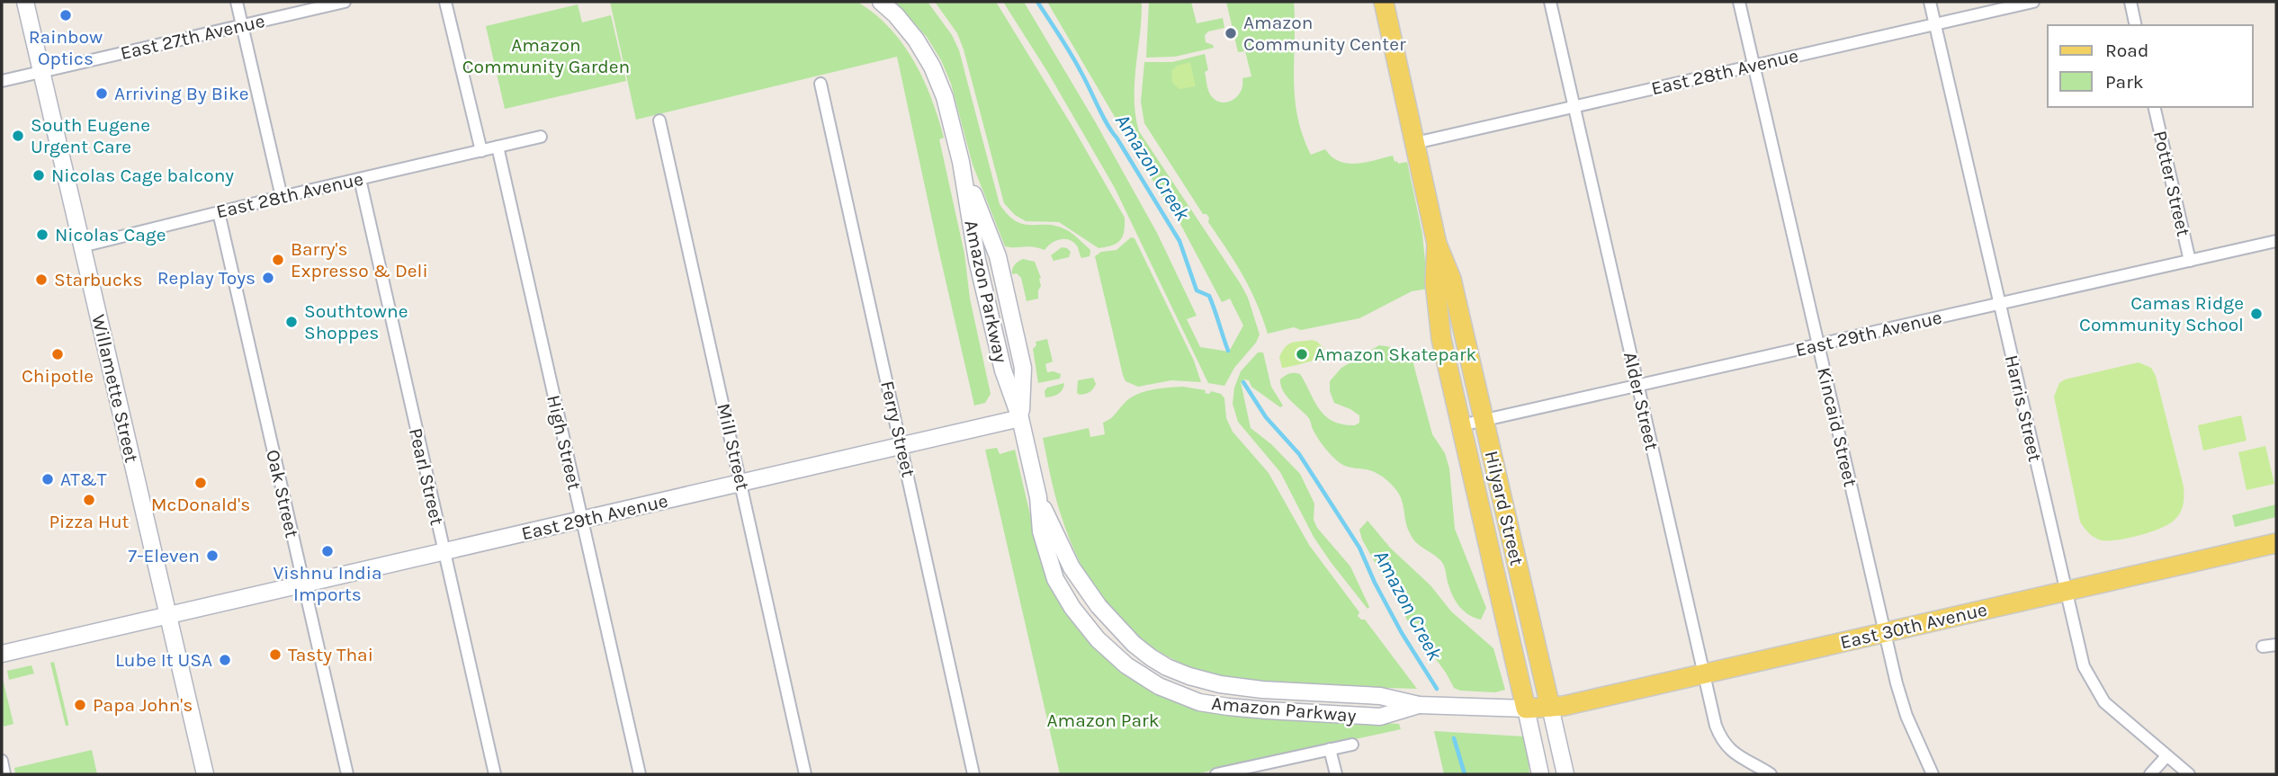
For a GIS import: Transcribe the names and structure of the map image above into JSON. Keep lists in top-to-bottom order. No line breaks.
{"streets":{"main road":["Amazon Parkway","East 29th Avenue","Willamette Street","Hilyard Street","East 30th Avenue"],"street":["East 27th Avenue","East 28th Avenue","Potter Street","Alder Street","Harris Street","Kincaid Street","Ferry Street","High Street","Mill Street","Pearl Street","Oak Street"]},"crossings":[["East 27th Avenue","Willamette Street"],["East 28th Avenue","Willamette Street"],["East 28th Avenue","Alder Street"],["East 28th Avenue","Harris Street"],["East 28th Avenue","Kincaid Street"],["East 28th Avenue","High Street"],["East 28th Avenue","Pearl Street"],["East 28th Avenue","Oak Street"],["East 28th Avenue","Hilyard Street"],["Potter Street","East 29th Avenue"],["Amazon Parkway","East 29th Avenue"],["Amazon Parkway","Hilyard Street"],["Amazon Parkway","East 30th Avenue"],["East 29th Avenue","Willamette Street"],["East 29th Avenue","Alder Street"],["East 29th Avenue","Harris Street"],["East 29th Avenue","Kincaid Street"],["East 29th Avenue","Ferry Street"],["East 29th Avenue","High Street"],["East 29th Avenue","Mill Street"],["East 29th Avenue","Pearl Street"],["East 29th Avenue","Oak Street"],["East 29th Avenue","Hilyard Street"],["Alder Street","East 30th Avenue"],["Harris Street","East 30th Avenue"],["Kincaid Street","East 30th Avenue"],["Hilyard Street","East 30th Avenue"]],"water":["Amazon Creek"],"parks":["Amazon Community Garden","Amazon Park"],"places":["Rainbow Optics","Amazon Community Center","Arriving By Bike","South Eugene Urgent Care","Nicolas Cage balcony","Nicolas Cage","Barry's Expresso & Deli","Replay Toys","Starbucks","Camas Ridge Community School","Southtowne Shoppes","Chipotle","Amazon Skatepark","AT&T","McDonald's","Pizza Hut","Vishnu India Imports","7-Eleven","Tasty Thai","Lube It USA","Papa John's"],"legend":["Road","Park"]}
